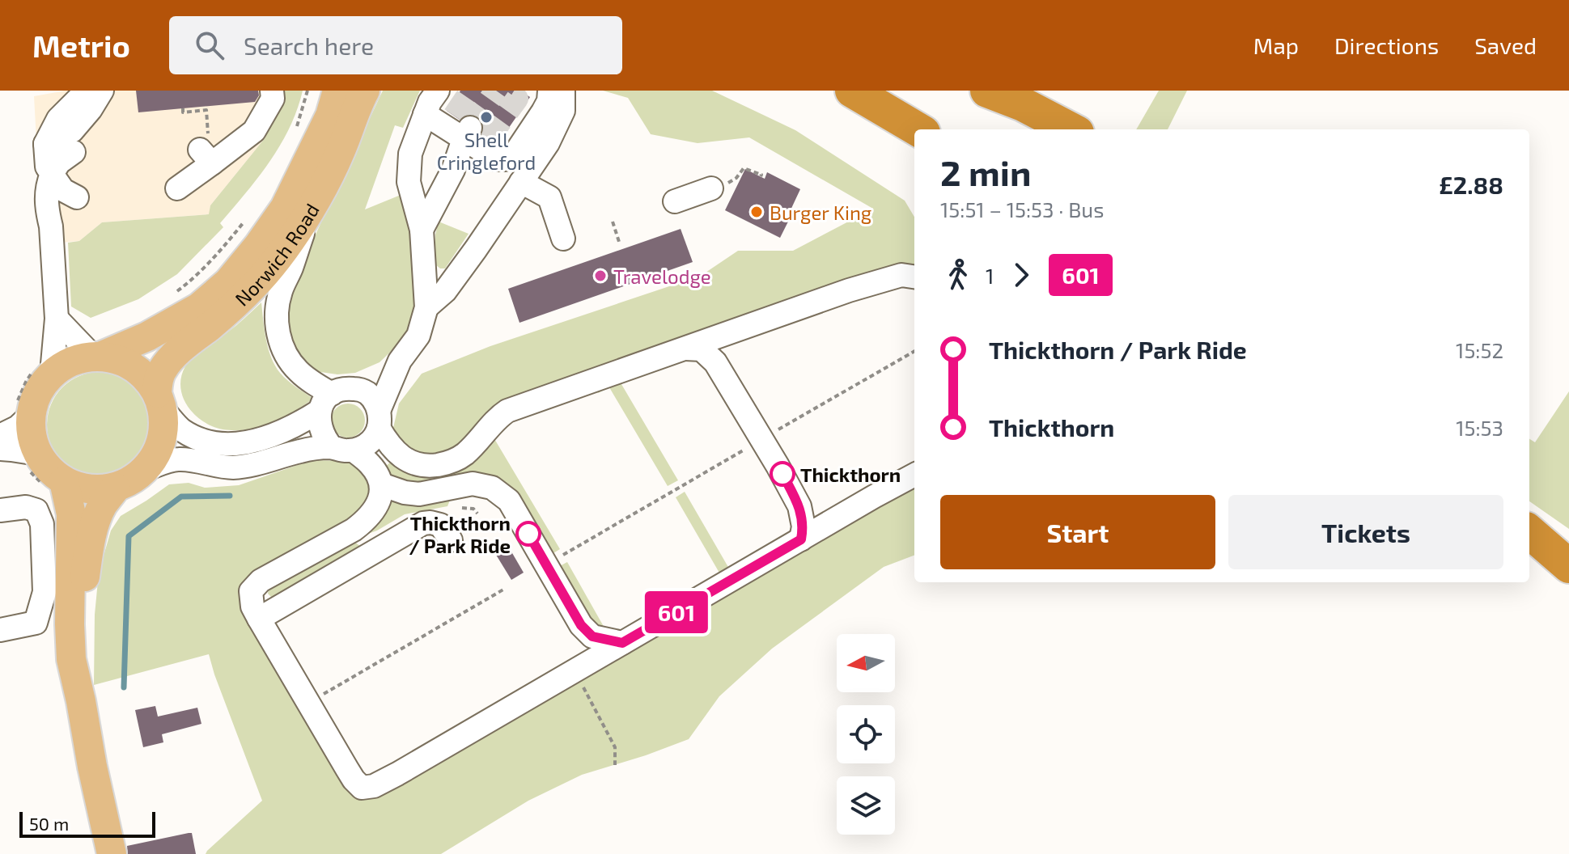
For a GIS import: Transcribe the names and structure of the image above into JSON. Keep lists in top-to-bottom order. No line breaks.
{"streets":{"main road":["Norwich Road"]},"places":["Shell Cringleford","Burger King","Travelodge","Thickthorn","Thickthorn / Park Ride"],"lines":["bus line 601"],"scale_bar":"50 m","north":"left","page":{"header":"Metrio","search":"Search here","nav":["Map","Directions","Saved"],"on_map":"601","heading":["2 min","15:51 – 15:53 · Bus","£2.88"],"legs":["1","601"],"list":[{"name":"Thickthorn / Park Ride","value":"15:52"},{"name":"Thickthorn","value":"15:53"}],"buttons":["Start","Tickets"],"scale":"50 m"}}
